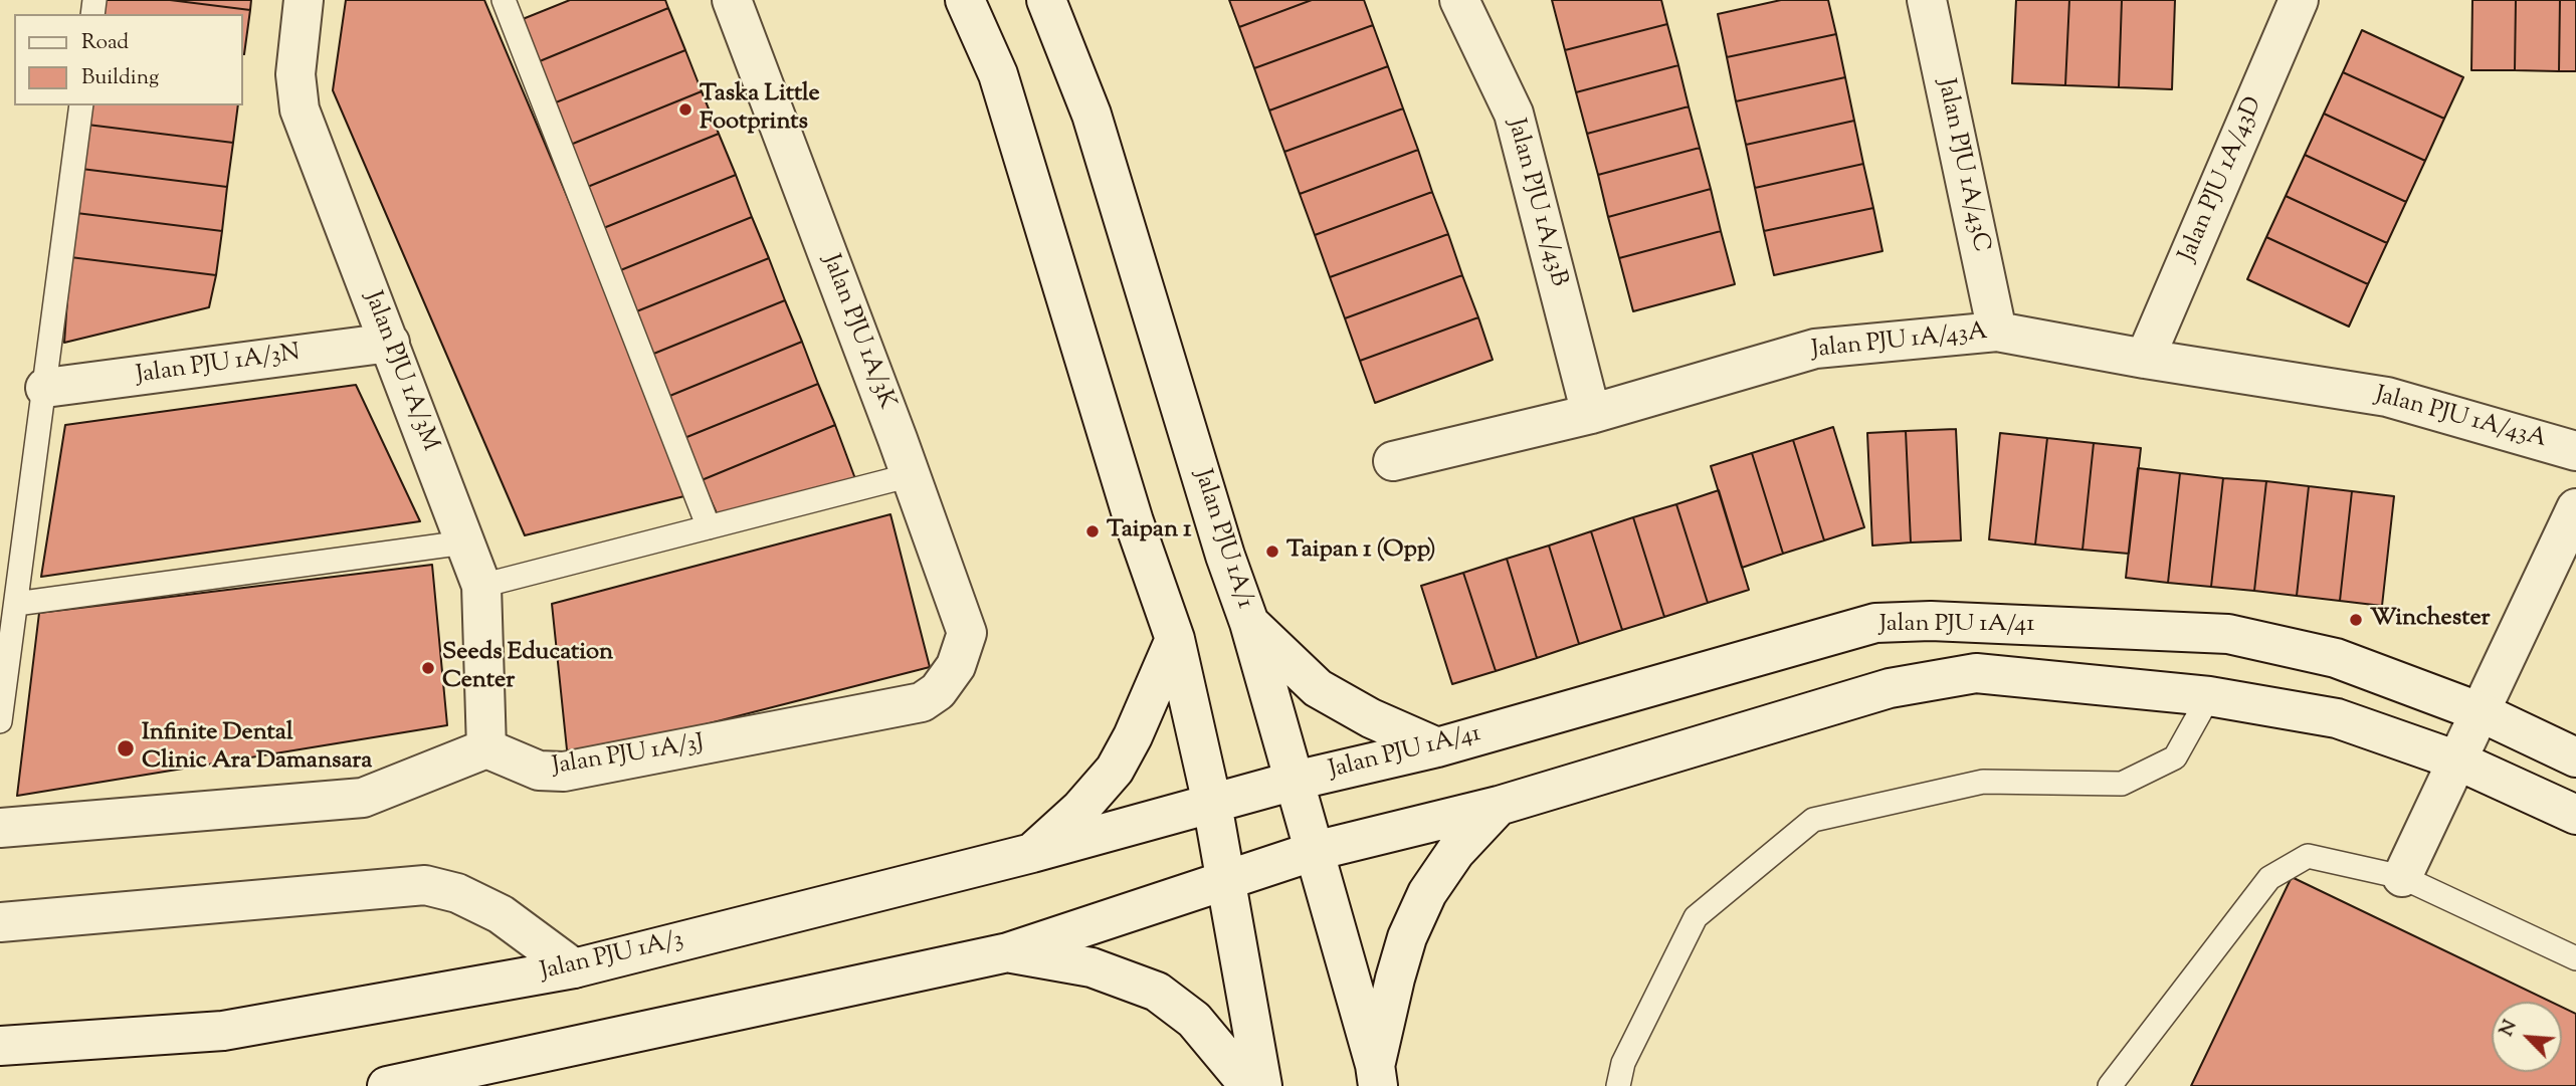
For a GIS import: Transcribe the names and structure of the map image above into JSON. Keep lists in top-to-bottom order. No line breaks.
{"streets":{"street":["Jalan PJU 1A/43C","Jalan PJU 1A/43D","Jalan PJU 1A/43B","Jalan PJU 1A/3K","Jalan PJU 1A/43A","Jalan PJU 1A/3N","Jalan PJU 1A/3M","Jalan PJU 1A/1","Jalan PJU 1A/41","Jalan PJU 1A/3J","Jalan PJU 1A/3"]},"crossings":[["Jalan PJU 1A/43C","Jalan PJU 1A/43A"],["Jalan PJU 1A/43D","Jalan PJU 1A/43A"],["Jalan PJU 1A/43B","Jalan PJU 1A/43A"],["Jalan PJU 1A/3K","Jalan PJU 1A/3J"],["Jalan PJU 1A/3N","Jalan PJU 1A/3M"],["Jalan PJU 1A/3M","Jalan PJU 1A/3J"],["Jalan PJU 1A/1","Jalan PJU 1A/41"],["Jalan PJU 1A/41","Jalan PJU 1A/3"]],"places":["Taska Little Footprints","Taipan 1","Taipan 1 (Opp)","Winchester","Seeds Education Center","Infinite Dental Clinic Ara Damansara"],"legend":["Road","Building"],"north":"top left"}
